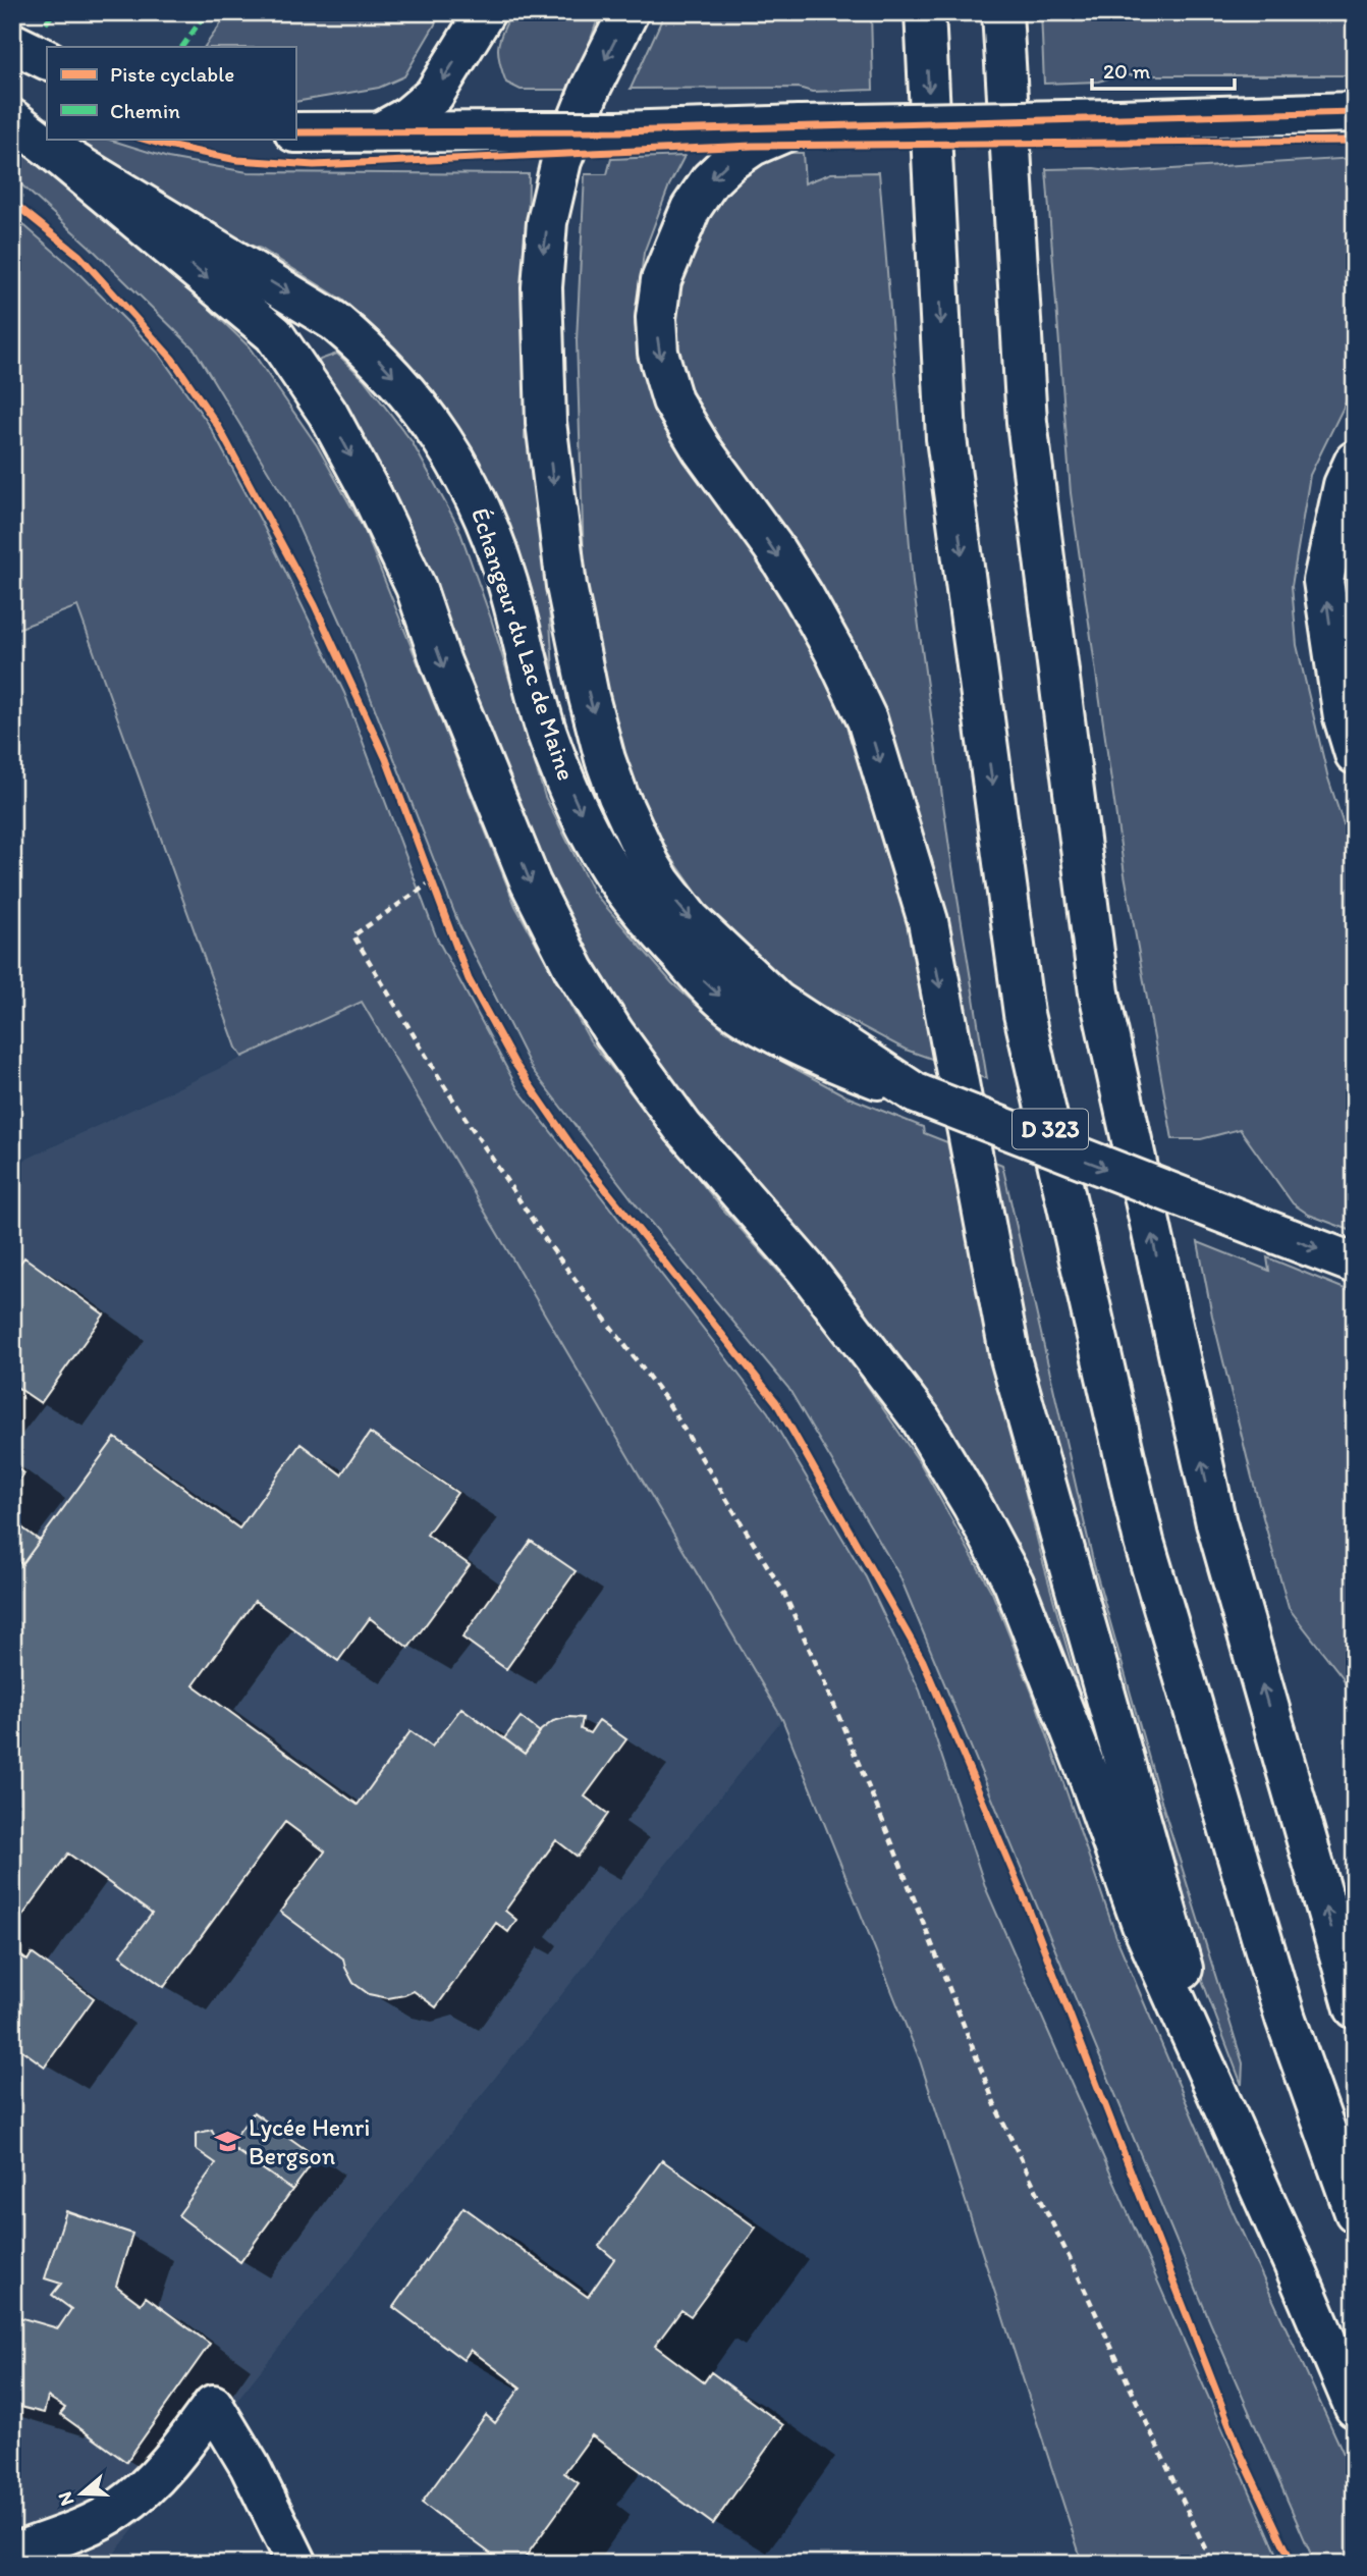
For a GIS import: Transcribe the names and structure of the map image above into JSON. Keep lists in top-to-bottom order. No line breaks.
{"streets":{"main road":["Échangeur du Lac de Maine","D 323"]},"places":{"school or university":["Lycée Henri Bergson"]},"legend":["Piste cyclable","Chemin"],"scale_bar":"20 m","north":"left"}
